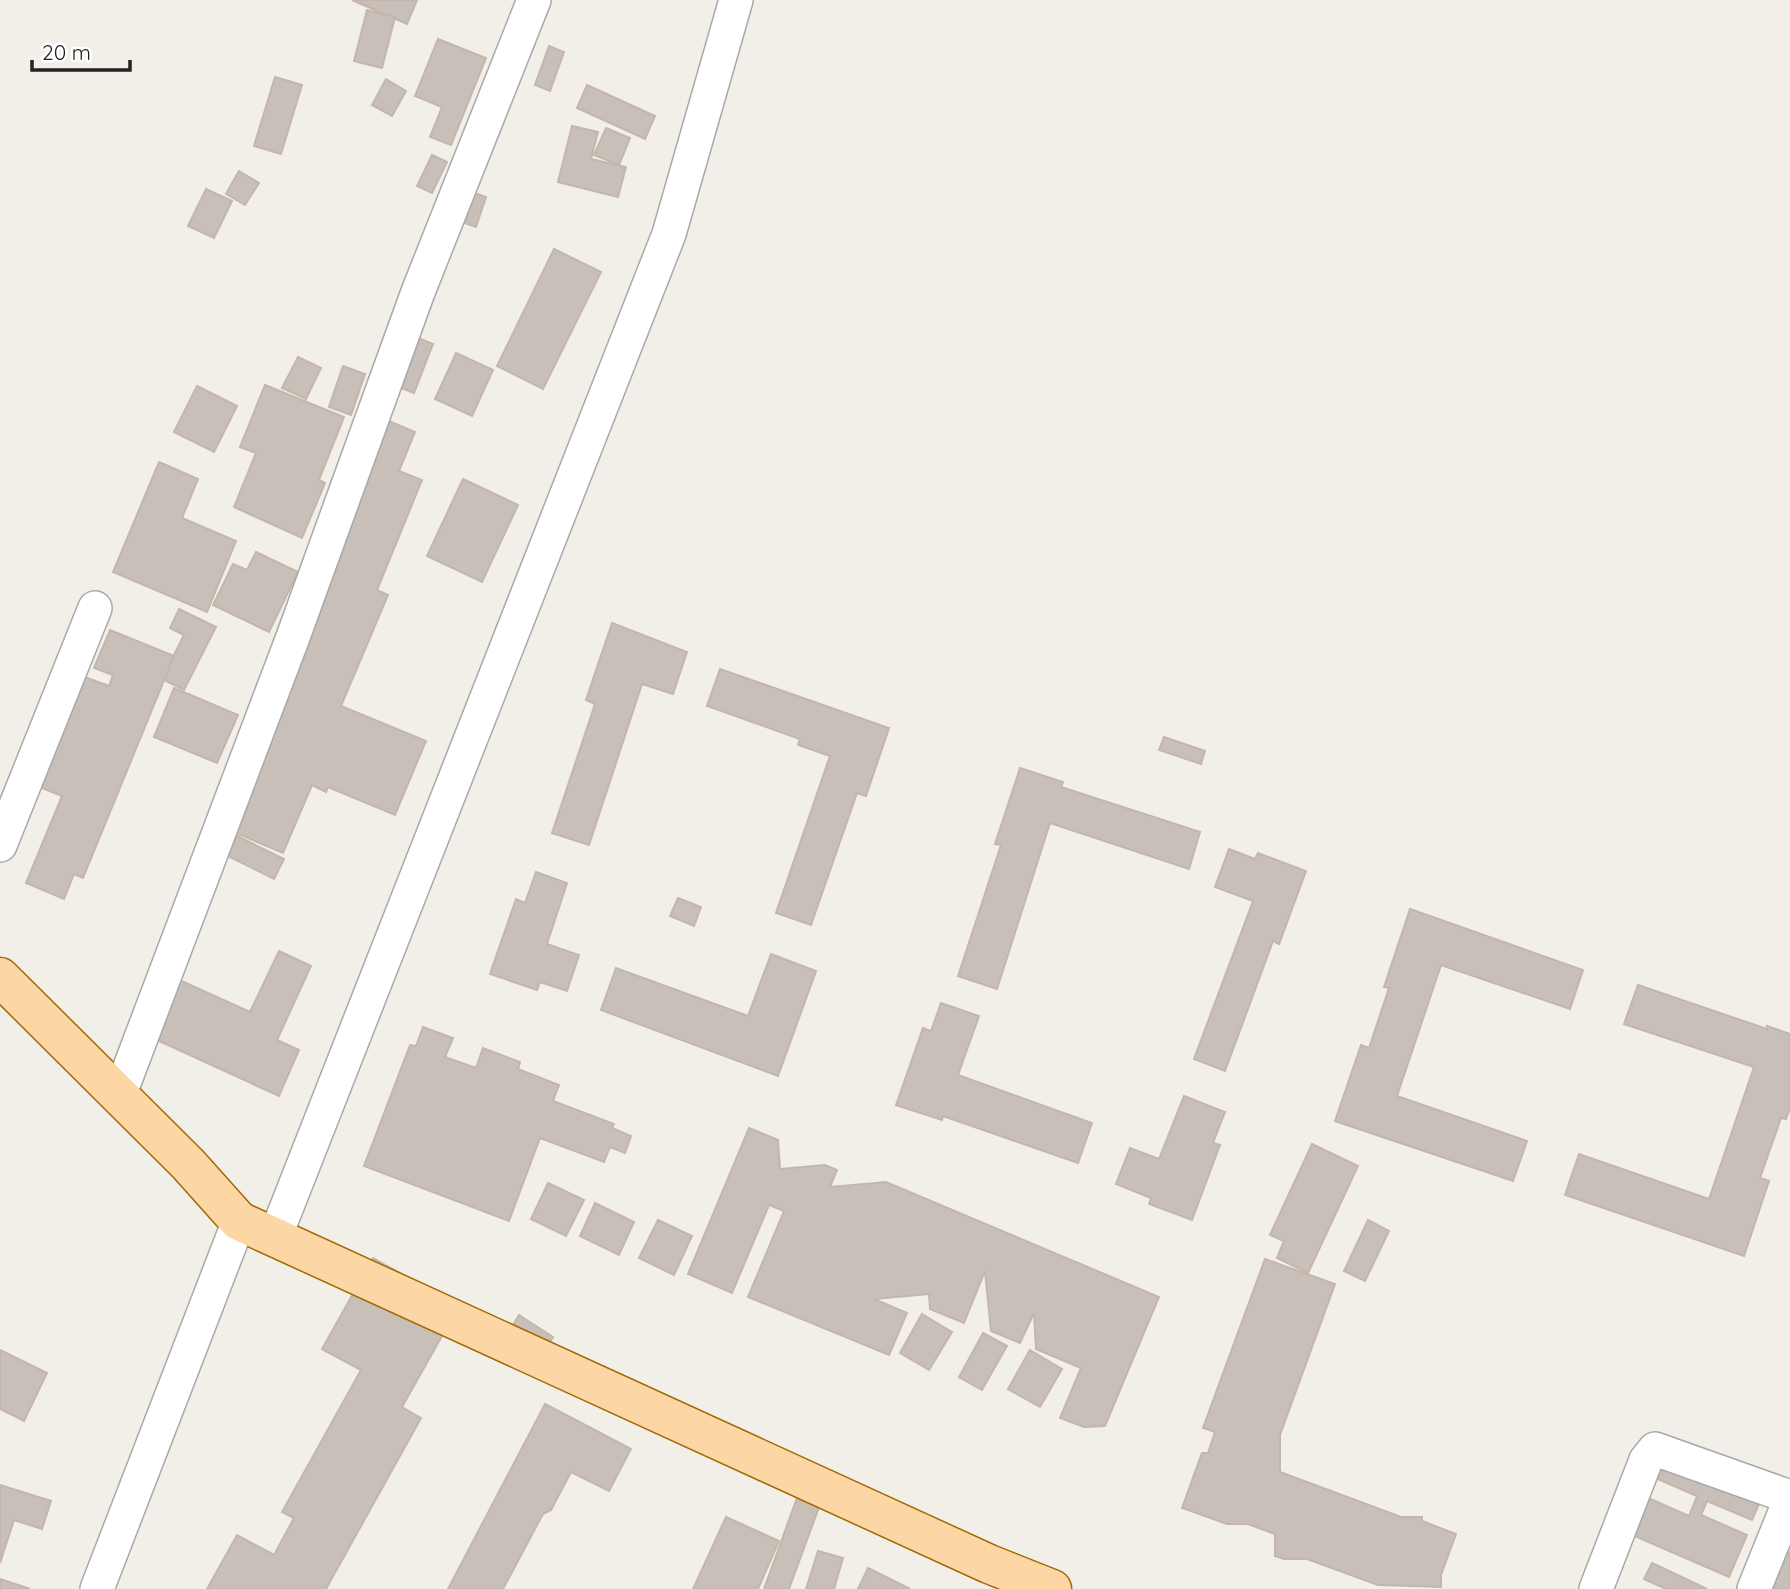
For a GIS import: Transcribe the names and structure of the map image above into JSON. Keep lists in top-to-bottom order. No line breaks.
{"scale_bar":"20 m"}
